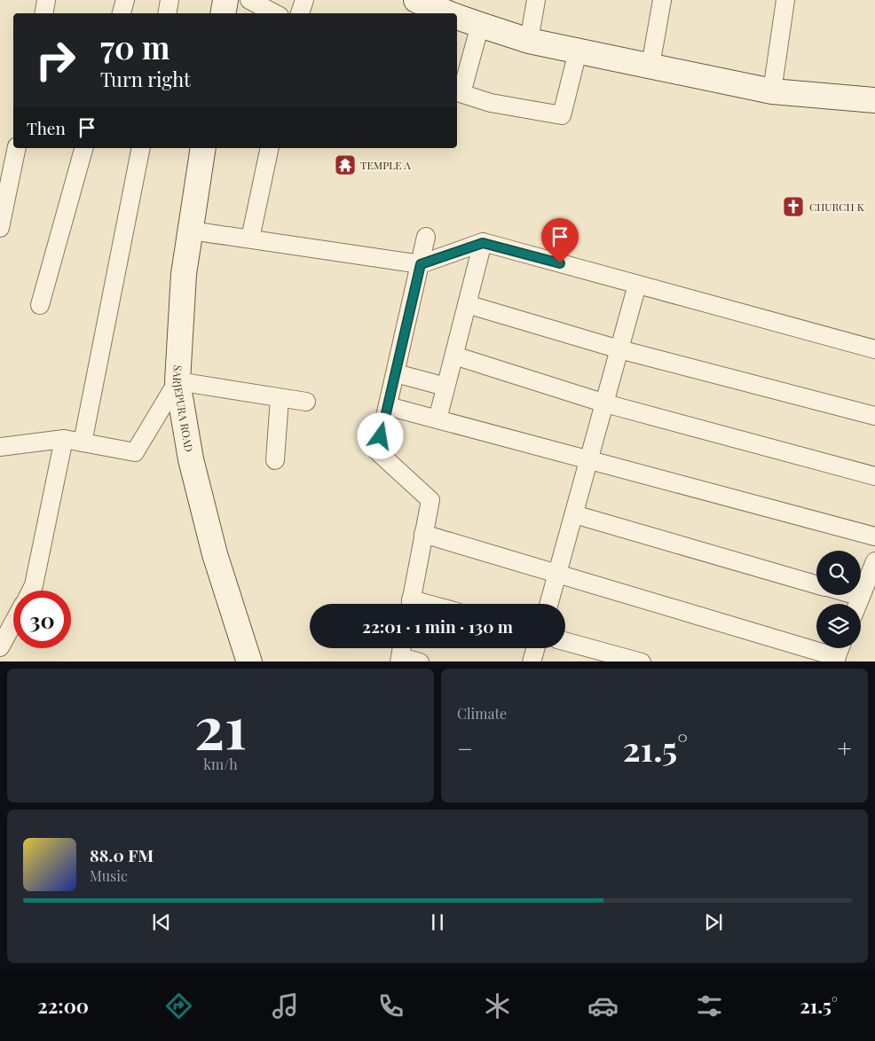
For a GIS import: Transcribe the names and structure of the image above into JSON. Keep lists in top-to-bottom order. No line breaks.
{"streets":{"street":["SARJEPURA ROAD"]},"places":{"temple":["TEMPLE A"],"church":["CHURCH K"]},"page":{"turn":["70 m","Turn right"],"then":"Then","limit":"30","trip":"22:01 · 1 min · 130 m","tile":[["21","km/h"],"Climate"],"heat":["−","21.5°","+"],"song":["88.0 FM","Music"],"tabs":["22:00","21.5°"]}}
